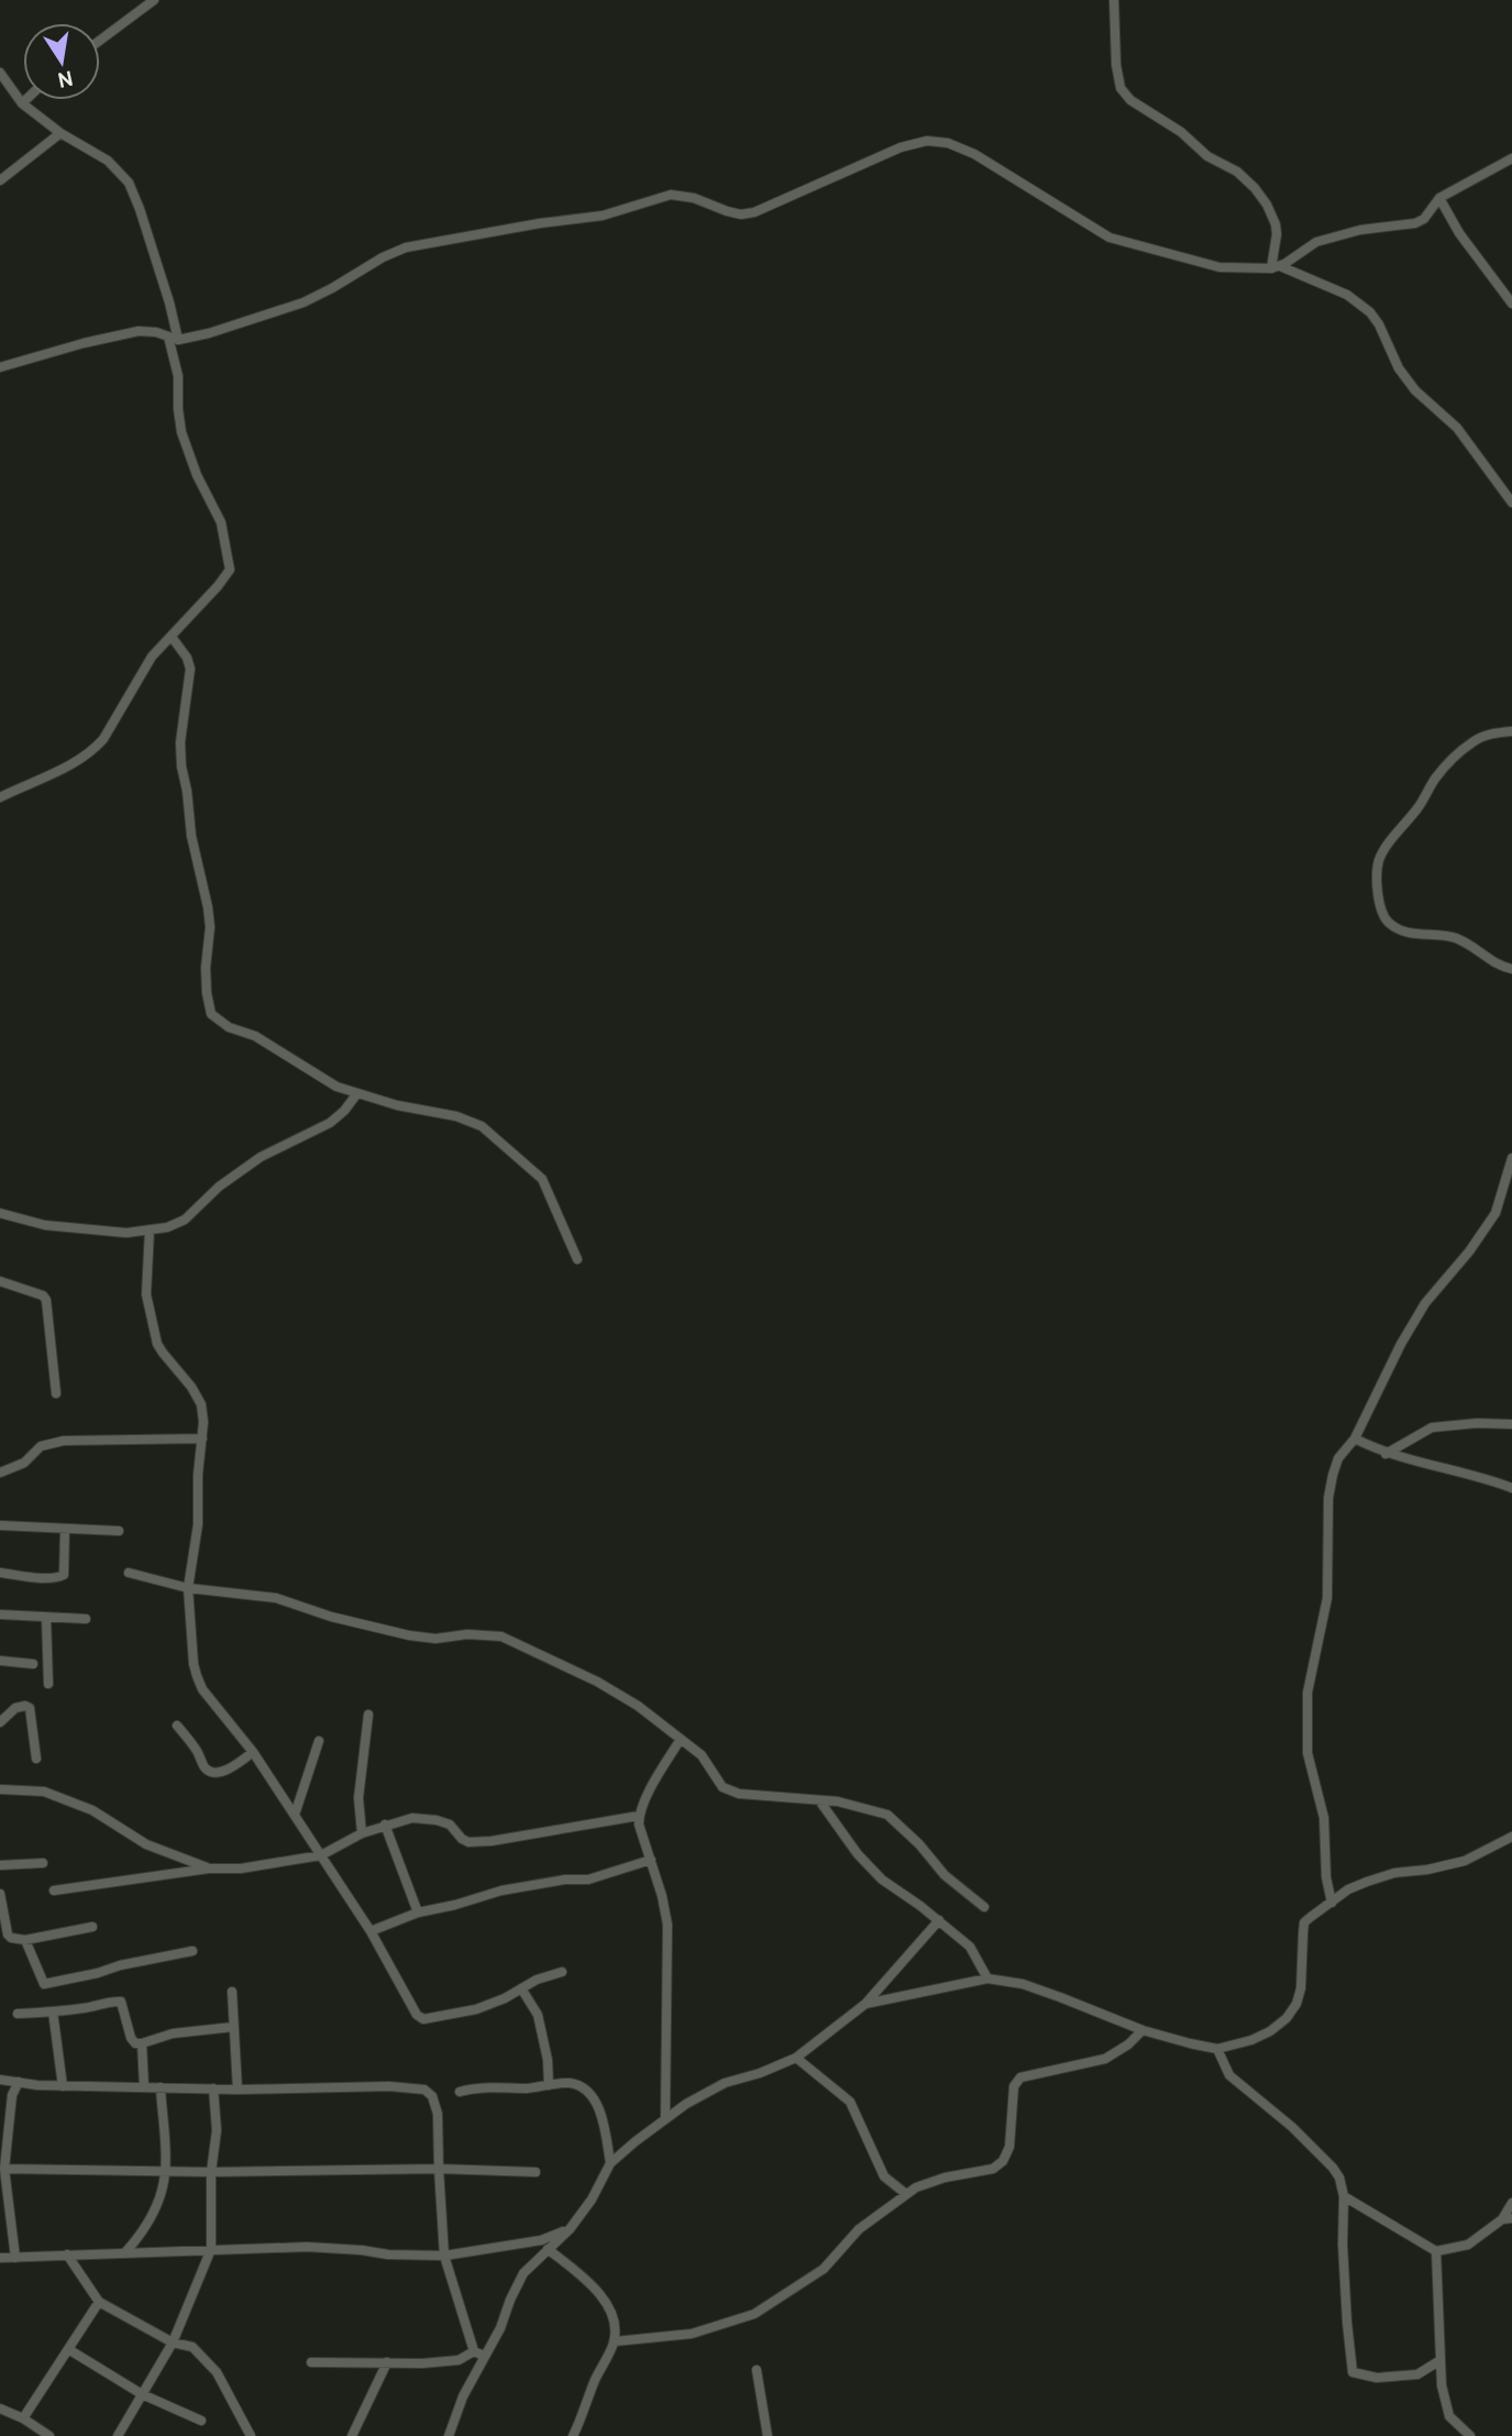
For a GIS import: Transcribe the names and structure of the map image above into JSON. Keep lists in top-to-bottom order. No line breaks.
{"north":"bottom"}
